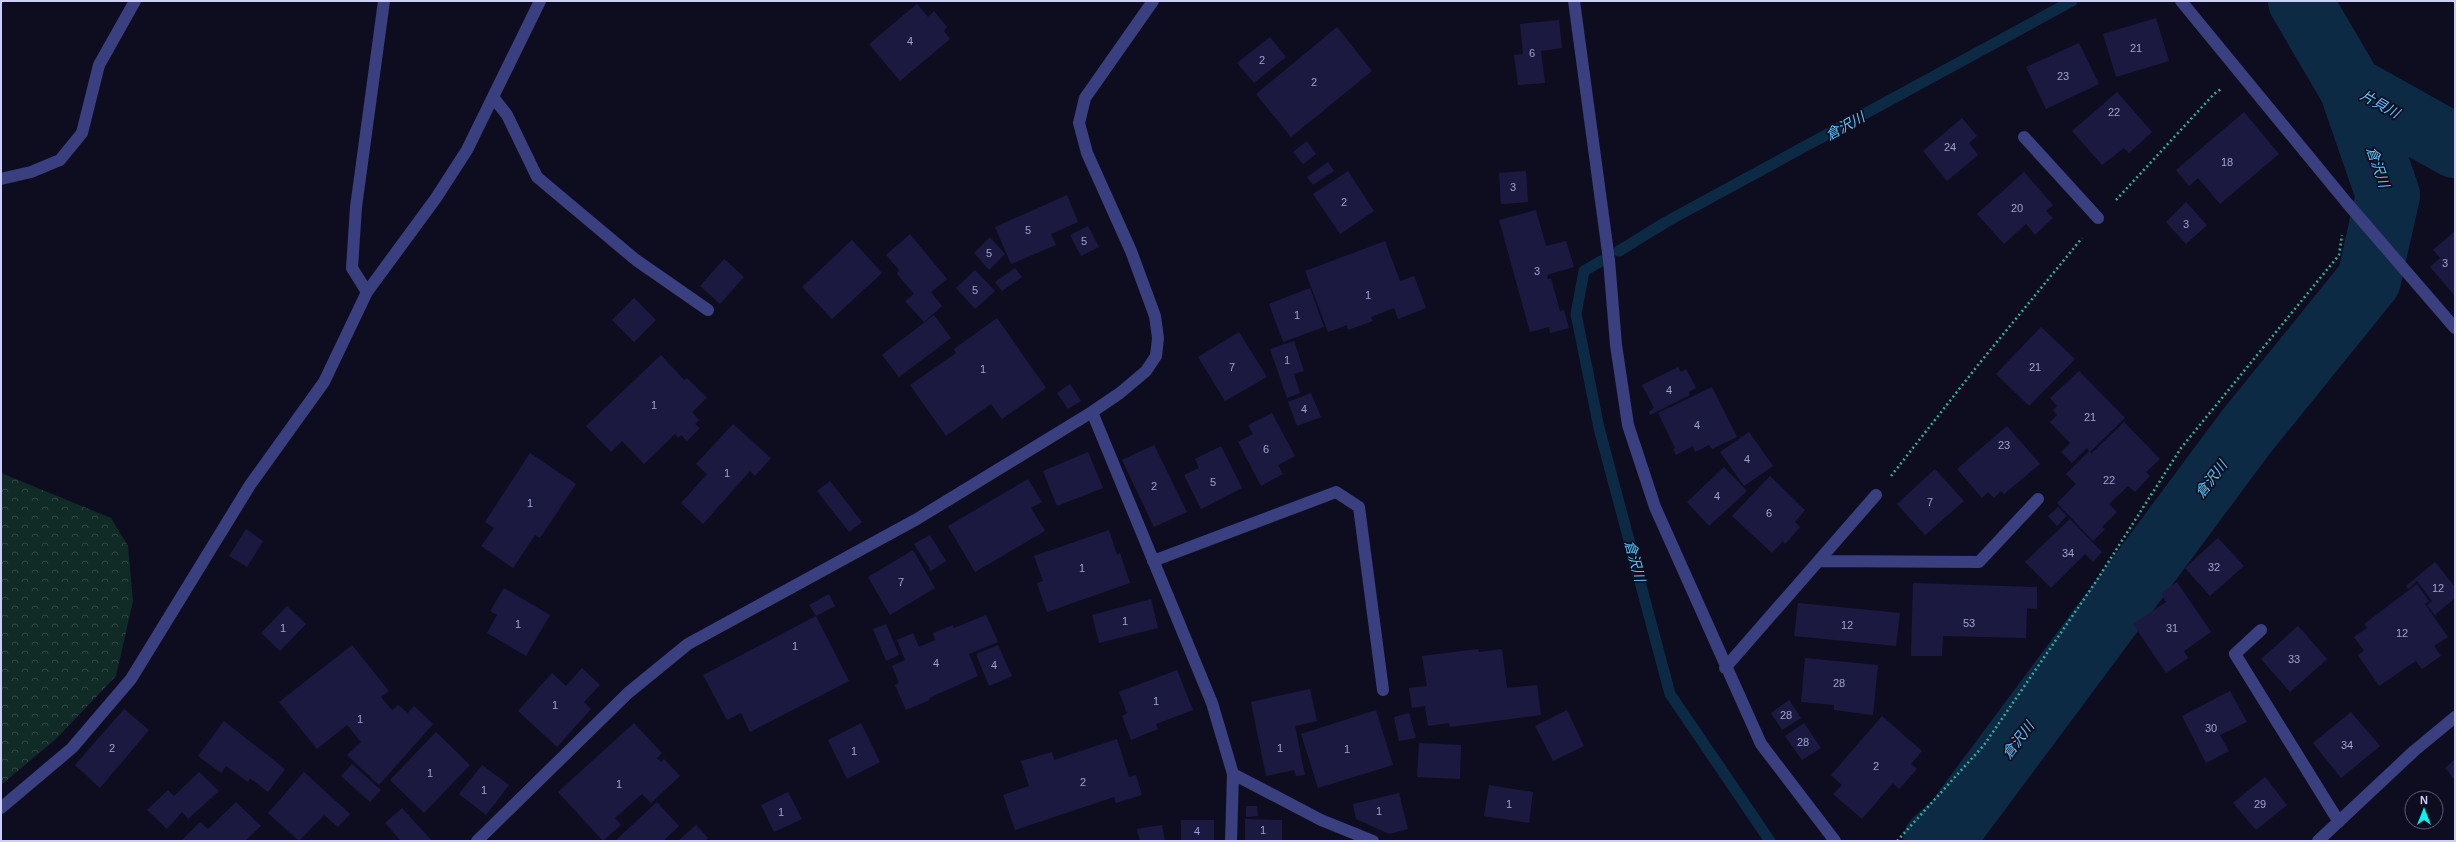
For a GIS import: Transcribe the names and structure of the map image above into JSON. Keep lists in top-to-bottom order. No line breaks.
{"water":["片貝川","倉沢川"],"house_numbers":["4","21","6","2","23","2","22","24","18","3","2","20","3","5","5","5","3","3","5","1","1","1","7","21","1","4","1","4","21","4","23","6","4","1","22","5","2","4","7","1","6","34","32","1","7","12","1","53","1","12","1","31","12","1","33","4","4","28","1","1","28","1","30","28","34","2","1","1","1","2","1","2","1","1","1","29","1","1","1","4"],"north":"top"}
